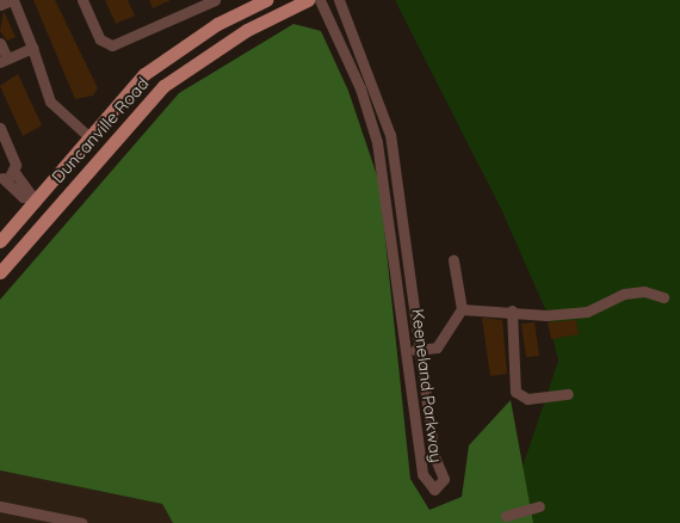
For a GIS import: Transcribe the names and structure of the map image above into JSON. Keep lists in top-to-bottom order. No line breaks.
{"streets":{"main road":["Duncanville Road"],"street":["Keeneland Parkway"]}}
